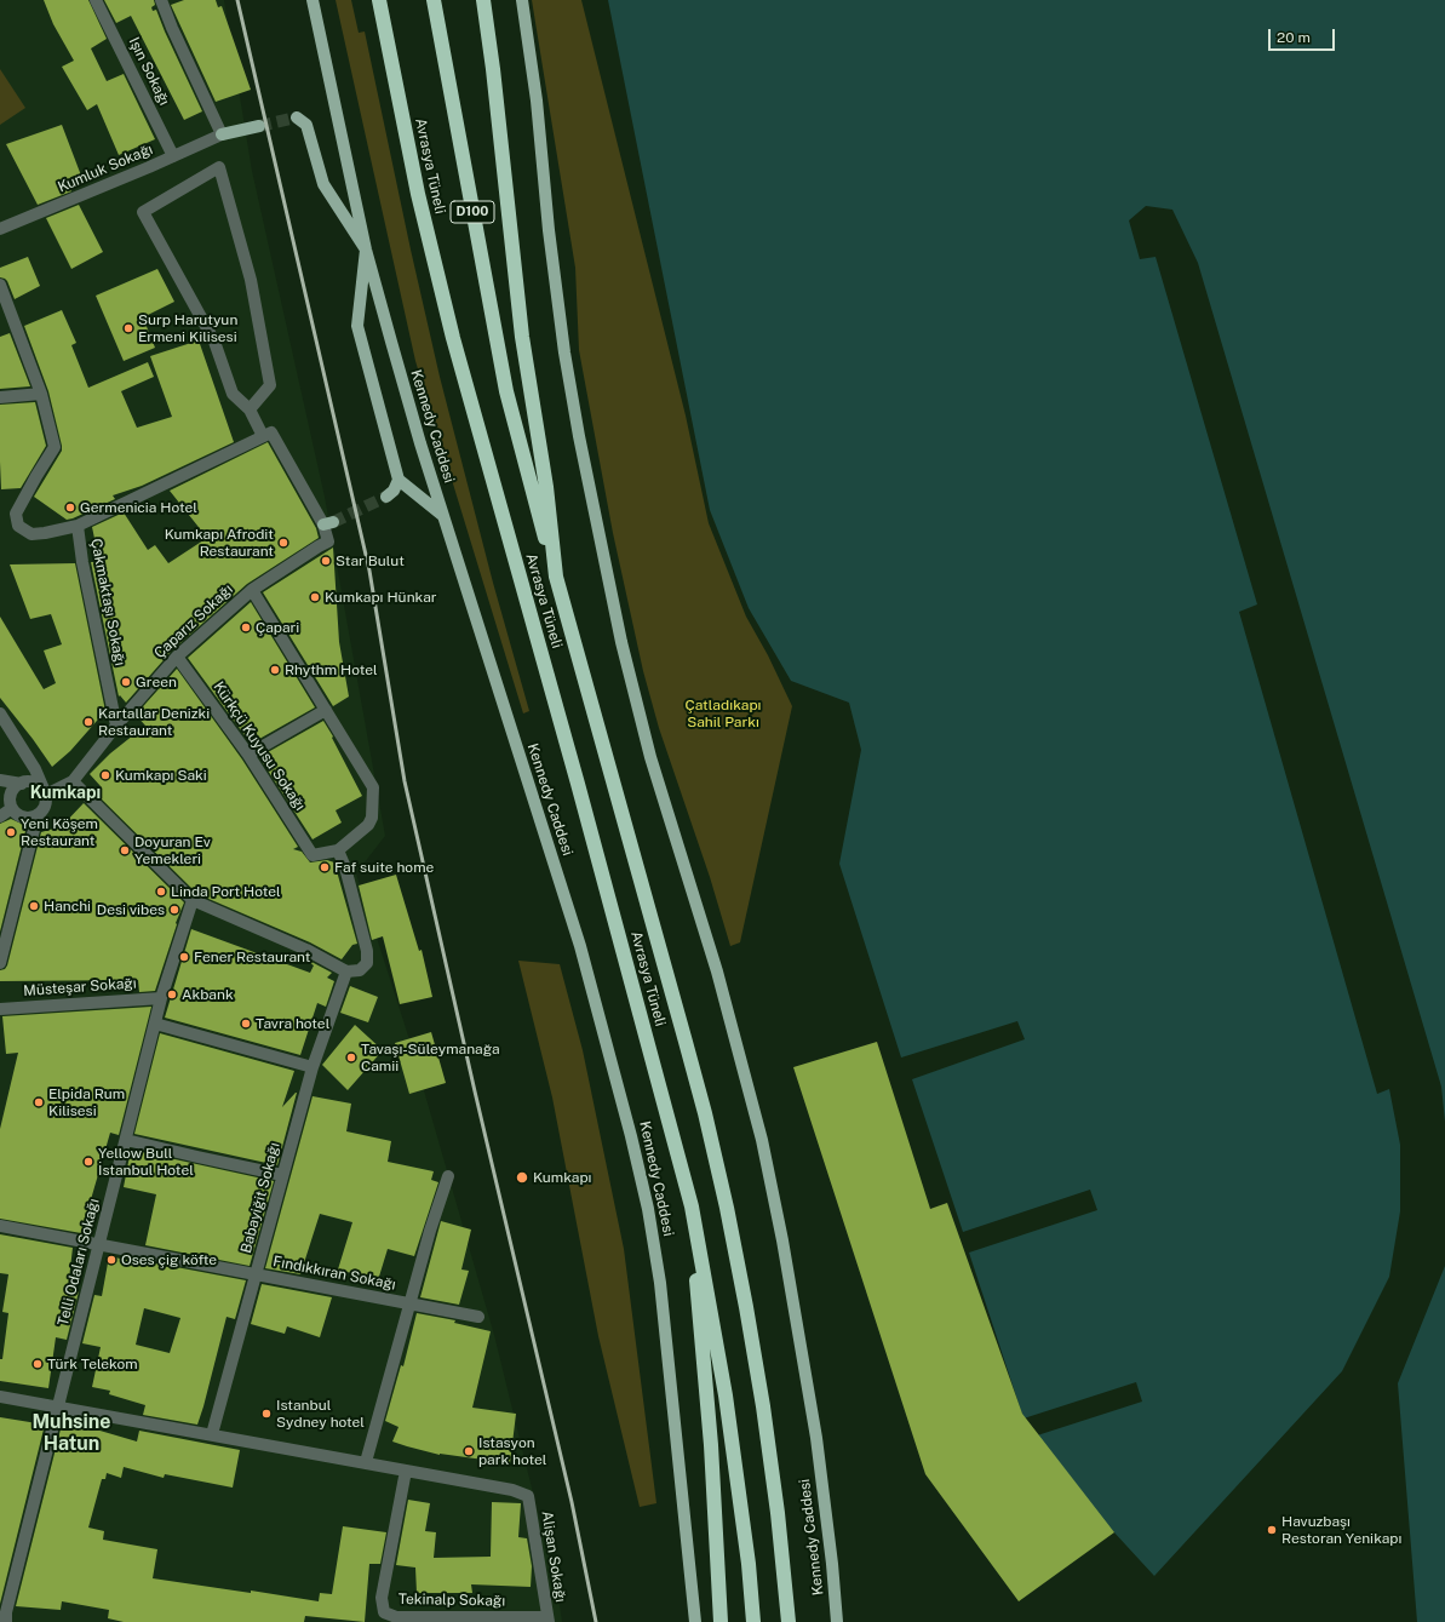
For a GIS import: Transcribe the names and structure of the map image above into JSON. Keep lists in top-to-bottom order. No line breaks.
{"streets":{"highway":["Avrasya Tüneli","D100"],"main road":["Kennedy Caddesi"],"street":["Işın Sokağı","Kumluk Sokağı","Çakmaktaşı Sokağı","Çaparız Sokağı","Kürkçü Kuyusu Sokağı","Müsteşar Sokağı","Babayiğit Sokağı","Telli Odaları Sokağı","Fındıkkıran Sokağı","Alişan Sokağı","Tekinalp Sokağı"]},"crossings":[["Işın Sokağı","Kumluk Sokağı"],["Çakmaktaşı Sokağı","Çaparız Sokağı"],["Çaparız Sokağı","Kürkçü Kuyusu Sokağı"],["Müsteşar Sokağı","Telli Odaları Sokağı"],["Babayiğit Sokağı","Fındıkkıran Sokağı"],["Telli Odaları Sokağı","Fındıkkıran Sokağı"],["Alişan Sokağı","Tekinalp Sokağı"]],"districts":["Kumkapı","Muhsine Hatun"],"parks":["Çatladıkapı Sahil Parkı"],"places":["Surp Harutyun Ermeni Kilisesi","Germenicia Hotel","Kumkapı Afrodit Restaurant","Star Bulut","Kumkapı Hünkar","Çapari","Rhythm Hotel","Green","Kartallar Denizki Restaurant","Kumkapı Saki","Yeni Köşem Restaurant","Doyuran Ev Yemekleri","Faf suite home","Linda Port Hotel","Hanchi","Desi vibes","Fener Restaurant","Akbank","Tavra hotel","Tavaşı-Süleymanağa Camii","Elpida Rum Kilisesi","Yellow Bull İstanbul Hotel","Kumkapı","Oses çig köfte","Türk Telekom","Istanbul Sydney hotel","Istasyon park hotel","Havuzbaşı Restoran Yenikapı"],"scale_bar":"20 m"}
